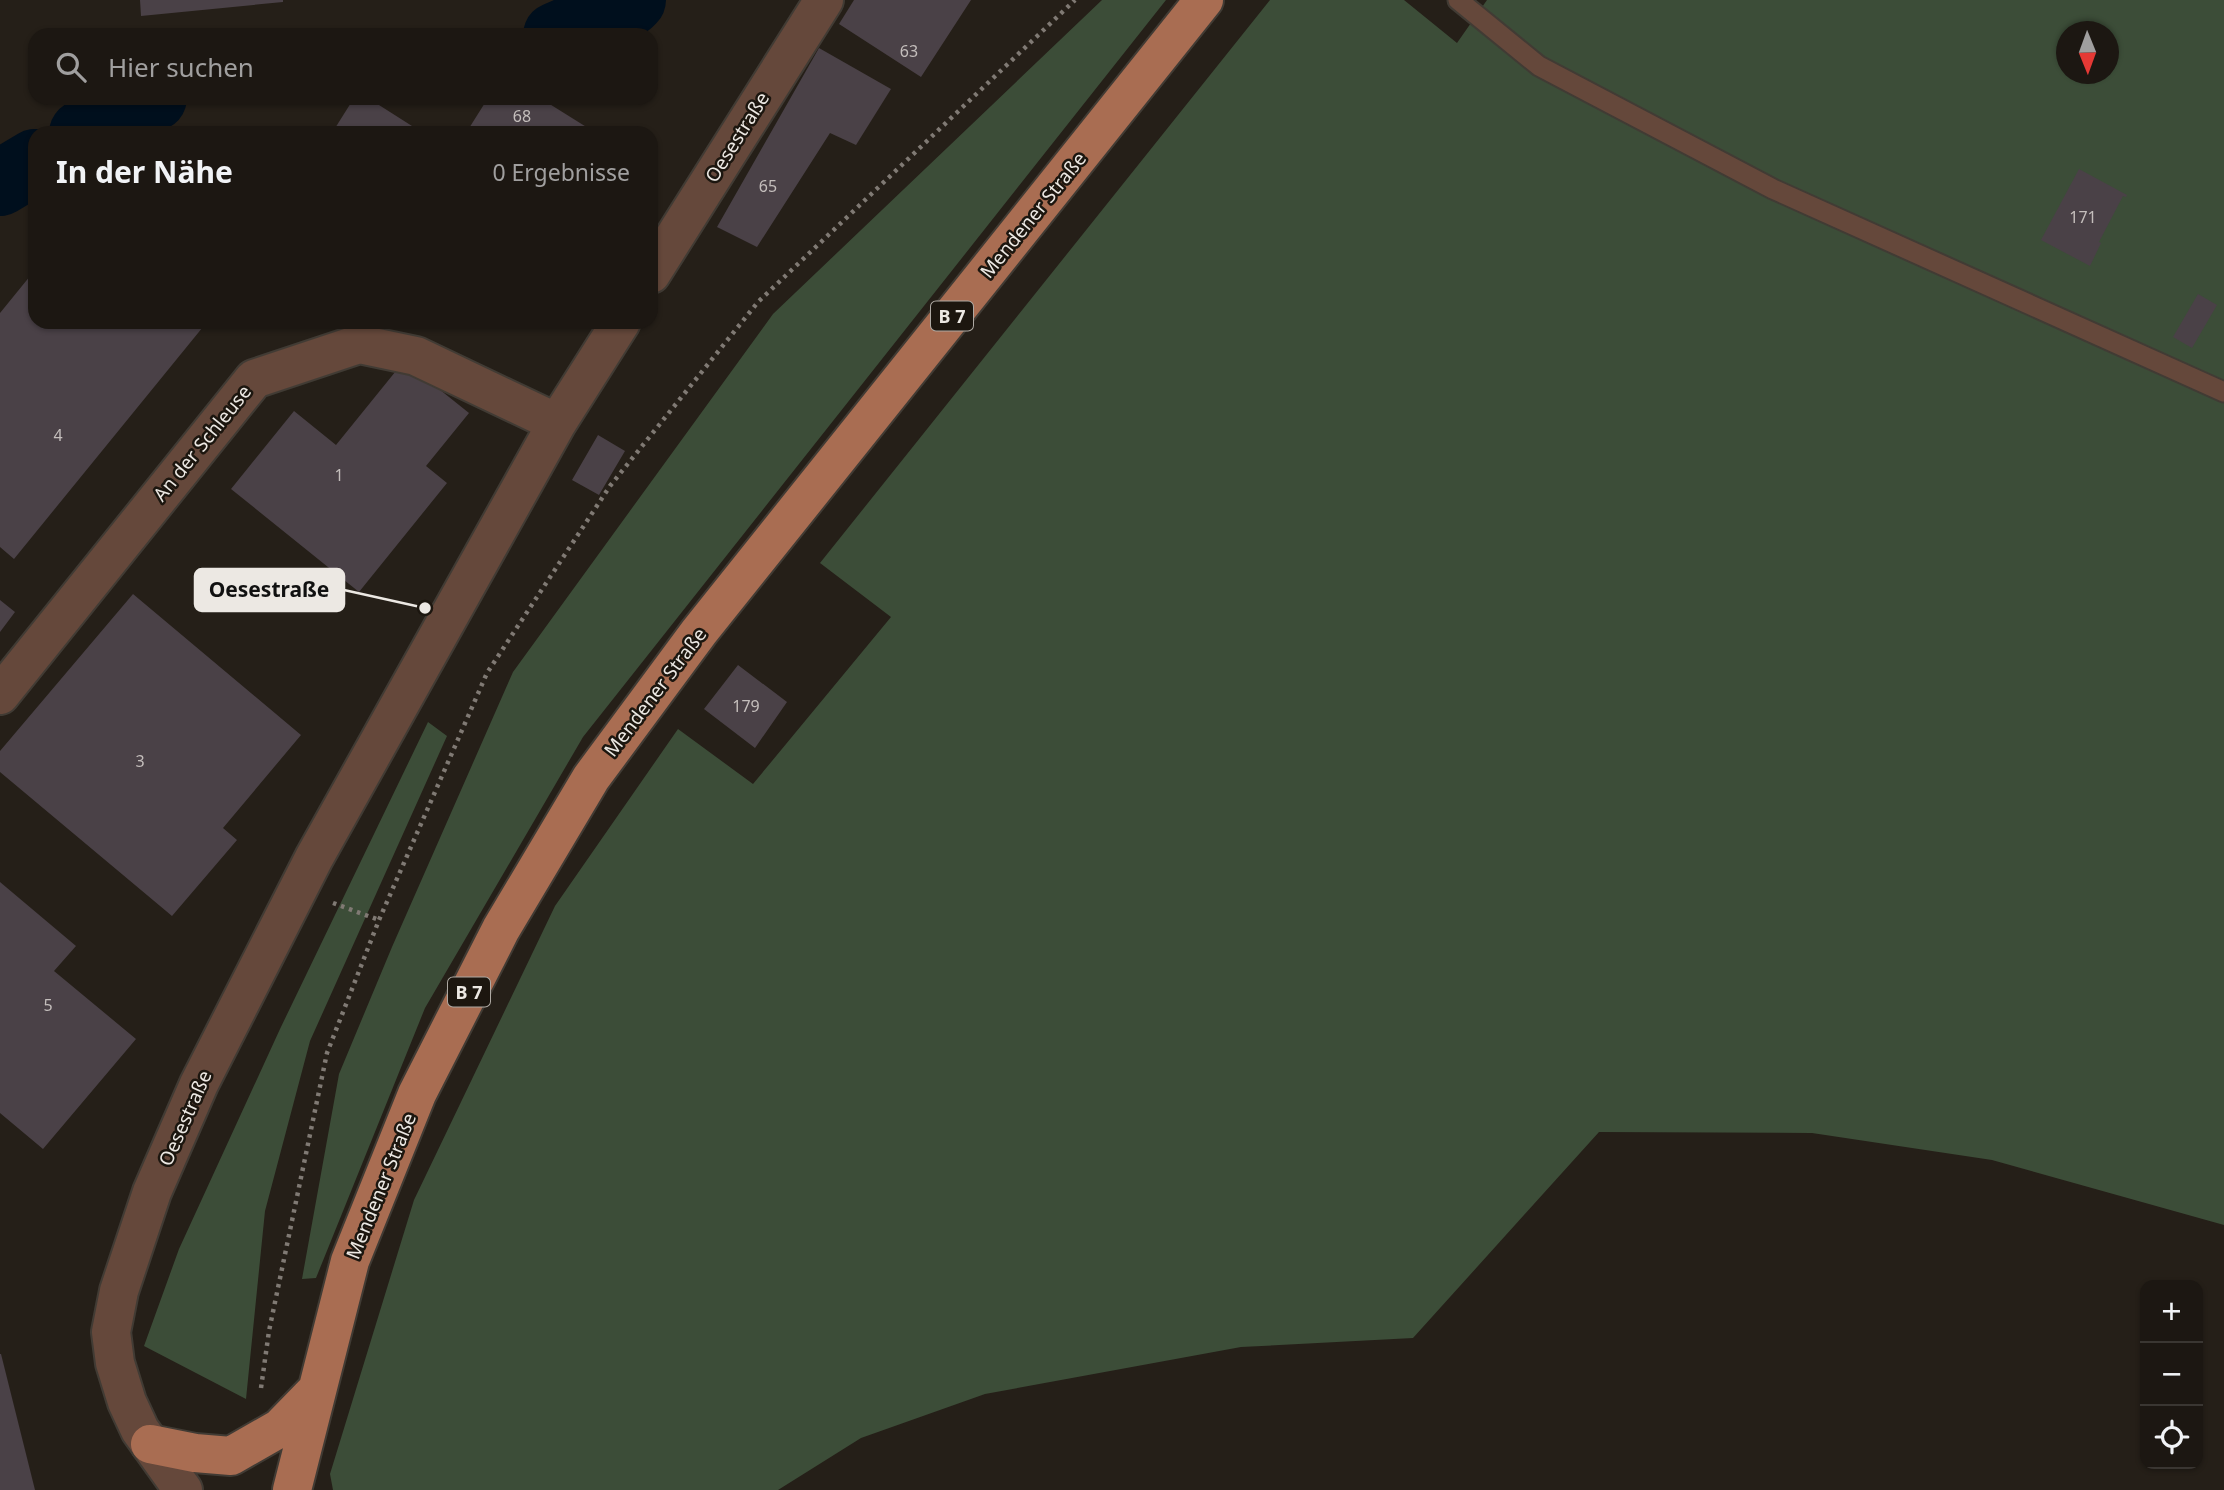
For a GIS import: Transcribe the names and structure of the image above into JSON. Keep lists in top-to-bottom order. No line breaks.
{"streets":{"main road":["Mendener Straße","B 7"],"street":["Oesestraße","An der Schleuse"]},"crossings":[["Oesestraße","An der Schleuse"]],"places":["Oesestraße"],"house_numbers":["63","68","65","171","4","1","179","3","5"],"north":"bottom","page":{"search":"Hier suchen","heading":["In der Nähe","0 Ergebnisse"],"map_buttons":["+","−"]}}
